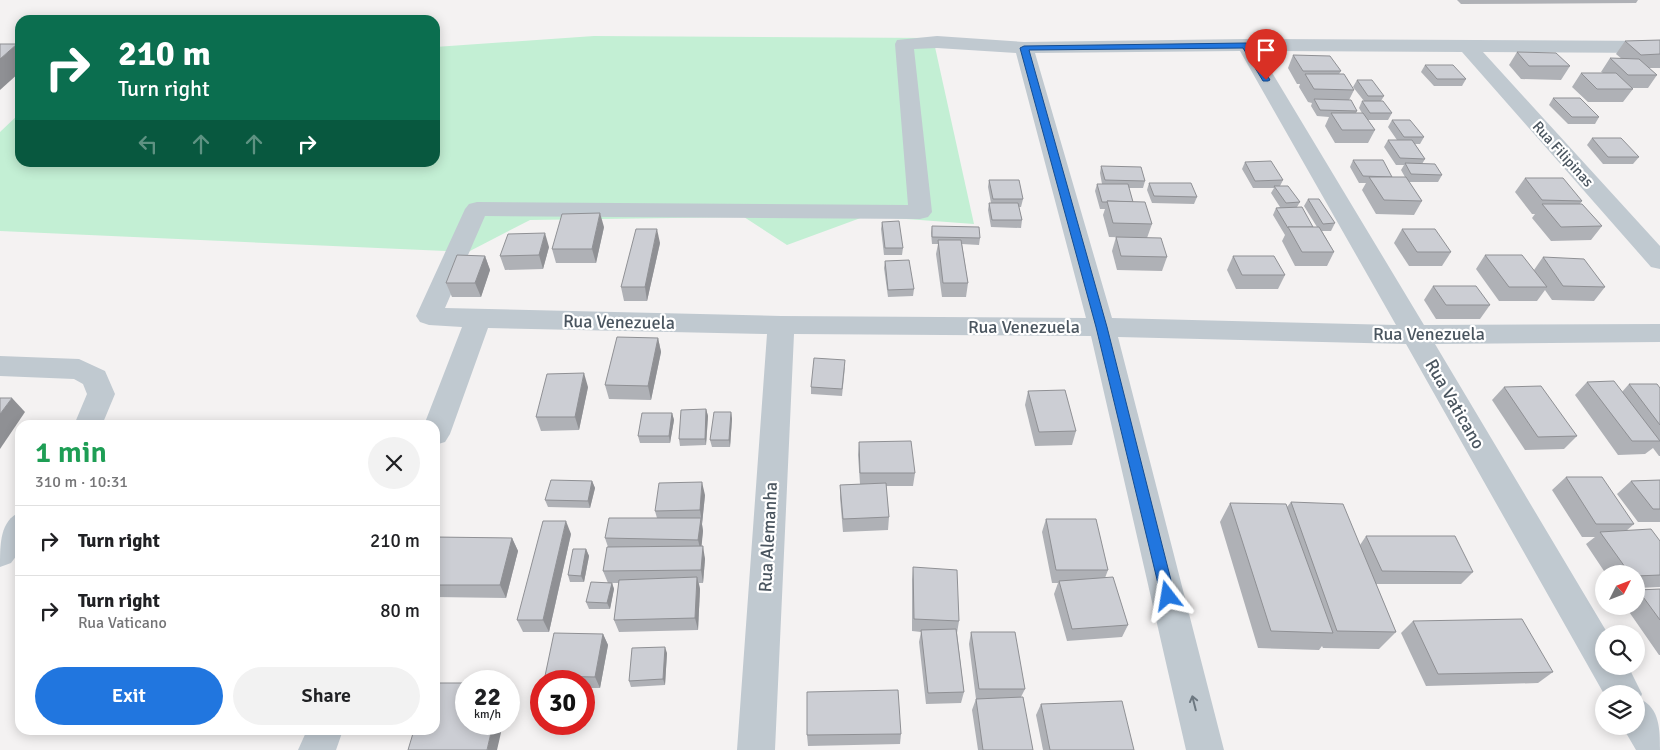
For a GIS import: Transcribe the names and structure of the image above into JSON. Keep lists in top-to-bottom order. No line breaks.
{"streets":{"street":["Rua Filipinas","Rua Venezuela","Rua Vaticano","Rua Alemanha"]},"crossings":[["Rua Venezuela","Rua Vaticano"],["Rua Venezuela","Rua Alemanha"]],"north":"top right","page":{"turn":["210 m","Turn right"],"heading":["1 min","310 m · 10:31"],"list":[{"name":"Turn right","value":"210 m"},{"name":"Turn right","note":"Rua Vaticano","value":"80 m"}],"buttons":["Exit","Share"],"speed":"22 km/h","limit":"30"}}
